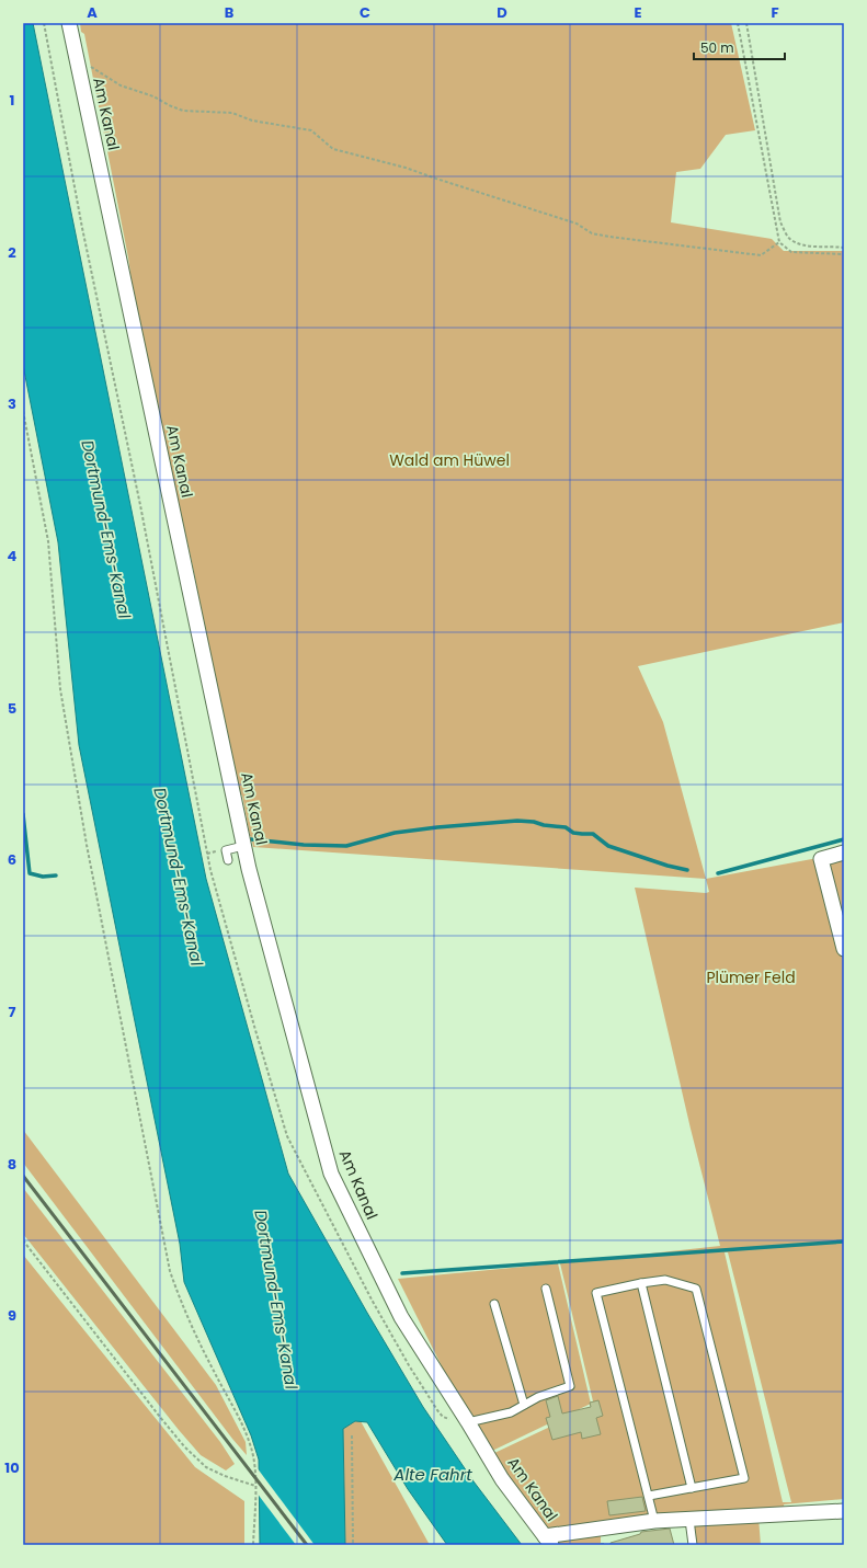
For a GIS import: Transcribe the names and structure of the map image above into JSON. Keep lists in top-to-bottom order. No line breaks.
{"streets":{"street":["Am Kanal"]},"water":["Dortmund-Ems-Kanal","Alte Fahrt"],"parks":["Wald am Hüwel","Plümer Feld"],"scale_bar":"50 m","grid":{"columns":["A","B","C","D","E","F"],"rows":["1","2","3","4","5","6","7","8","9","10"]}}
